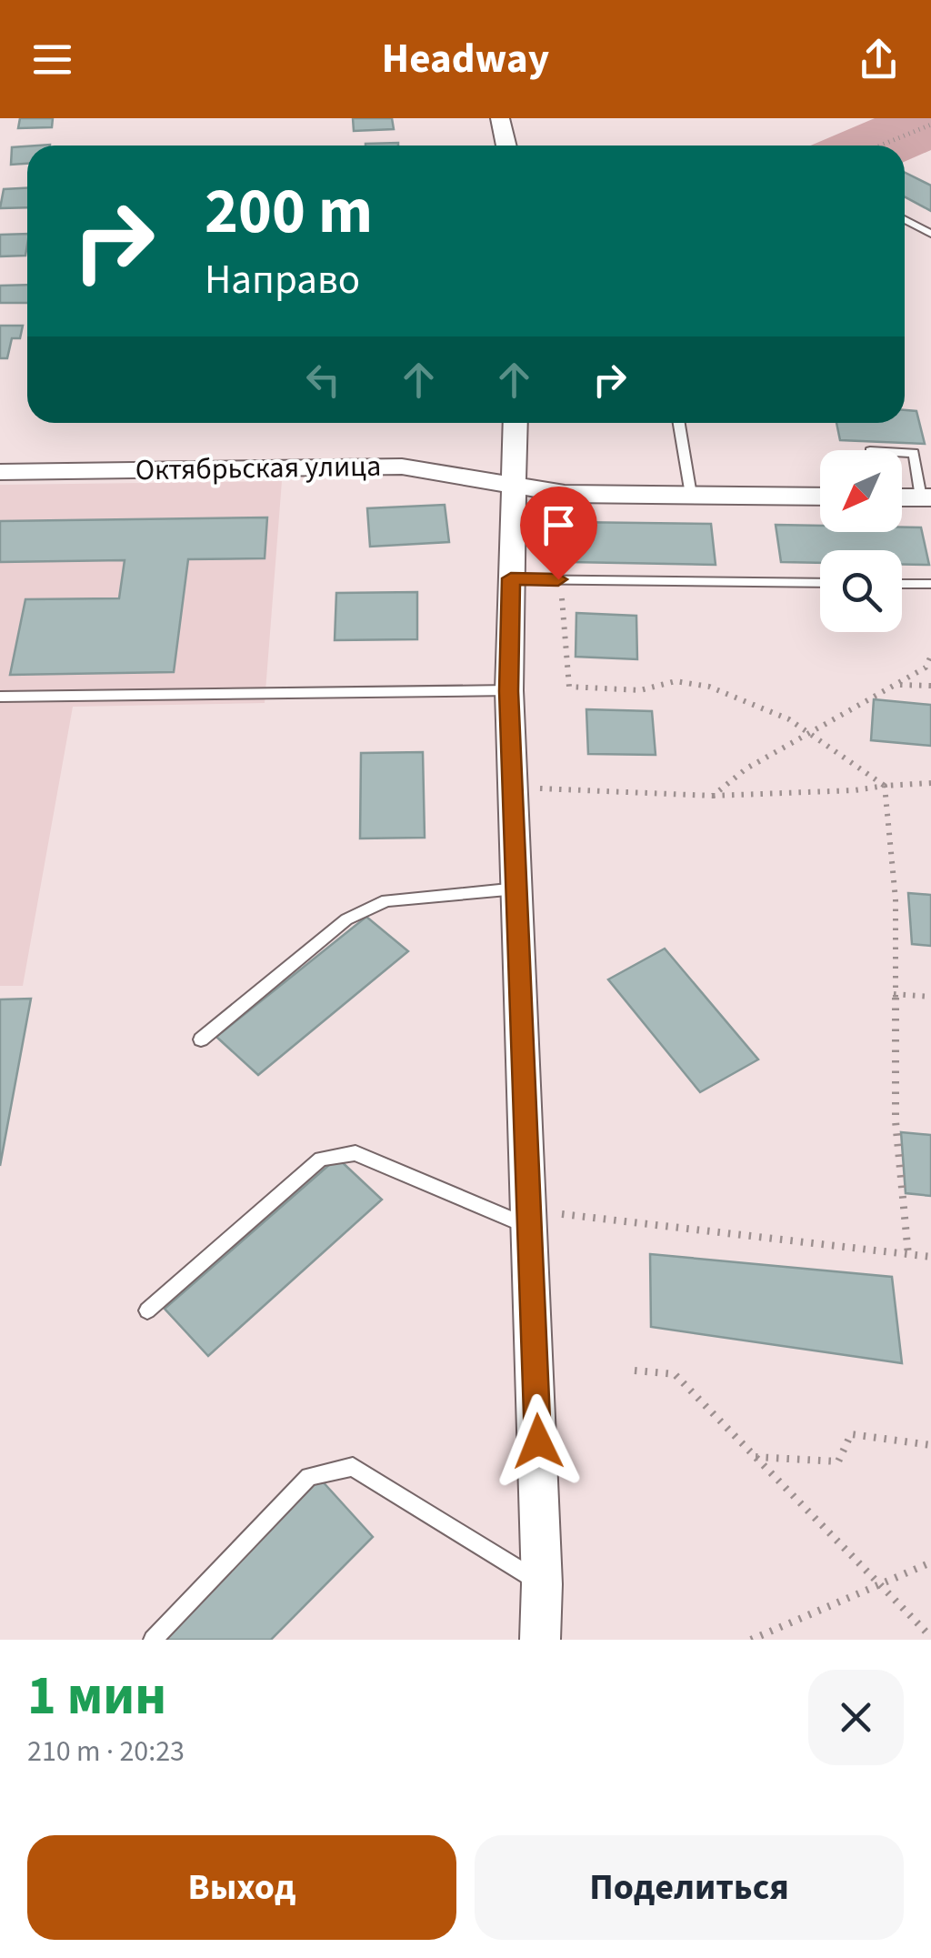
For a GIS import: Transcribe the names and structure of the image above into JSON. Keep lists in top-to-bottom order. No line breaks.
{"streets":{"street":["Октябрьская улица"]},"north":"bottom left","page":{"header":"Headway","turn":["200 m","Направо"],"heading":["1 мин","210 m · 20:23"],"buttons":["Выход","Поделиться"]}}
